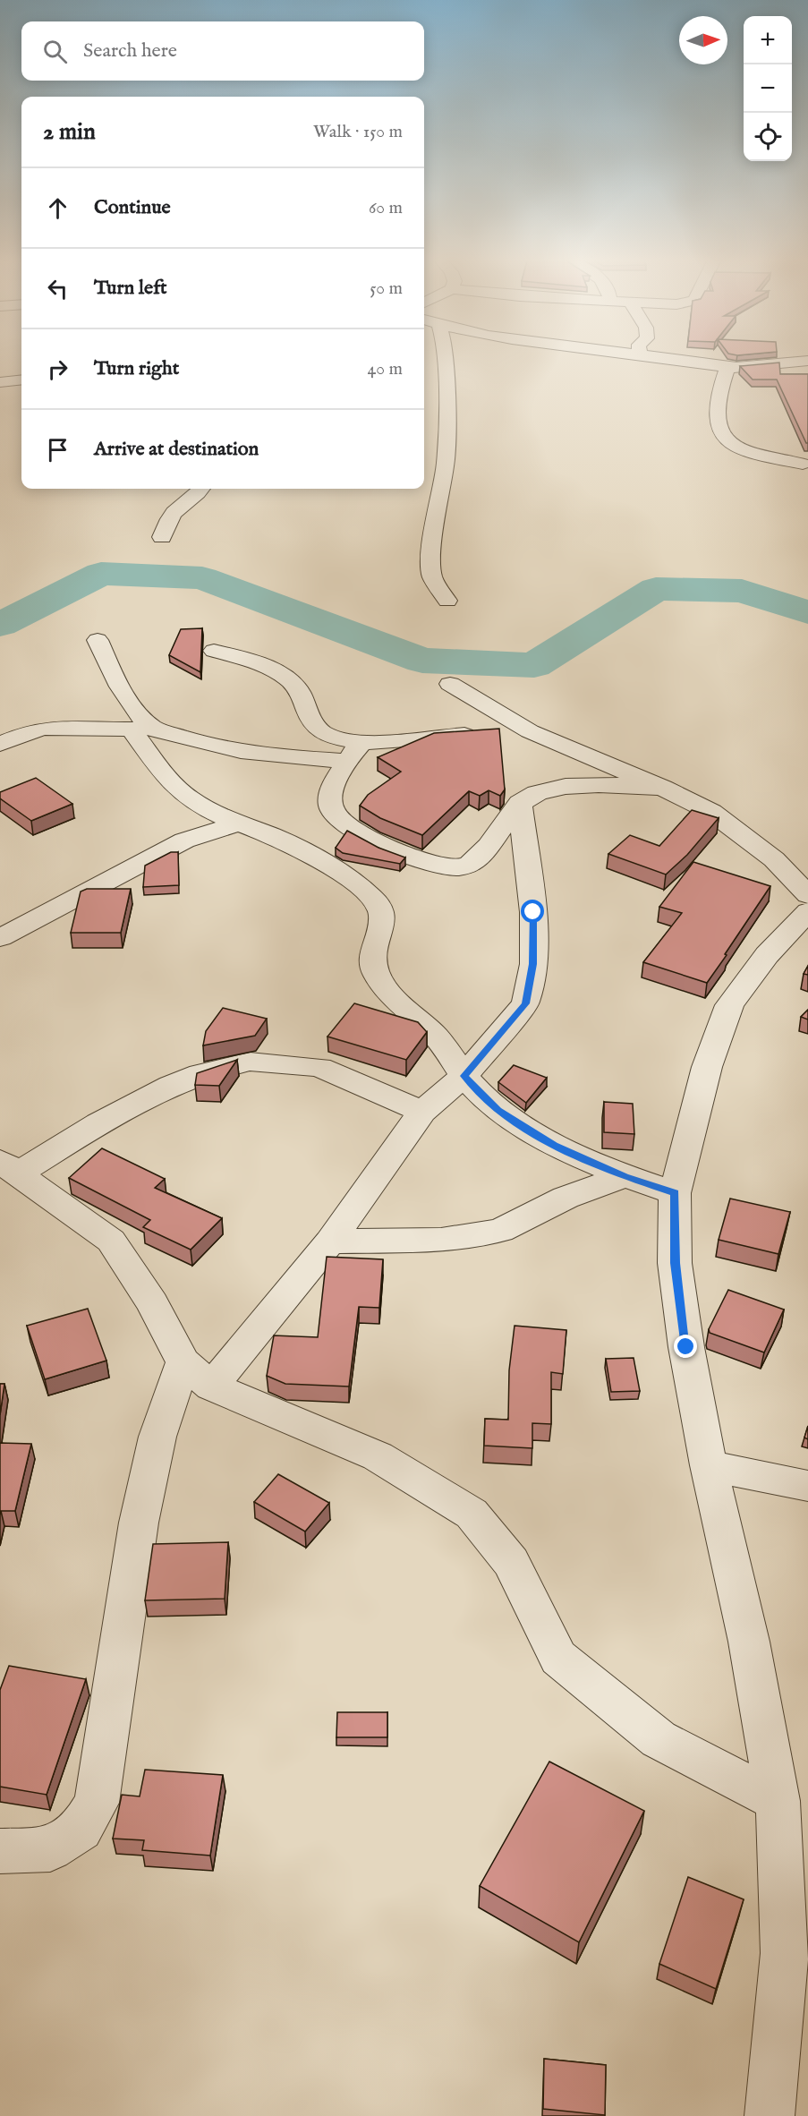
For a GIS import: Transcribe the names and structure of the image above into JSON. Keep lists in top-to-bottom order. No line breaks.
{"north":"right","page":{"map_buttons":["+","−"],"search":"Search here","heading":["2 min","Walk · 150 m"],"list":[["Continue","60 m"],["Turn left","50 m"],["Turn right","40 m"],"Arrive at destination"]}}
